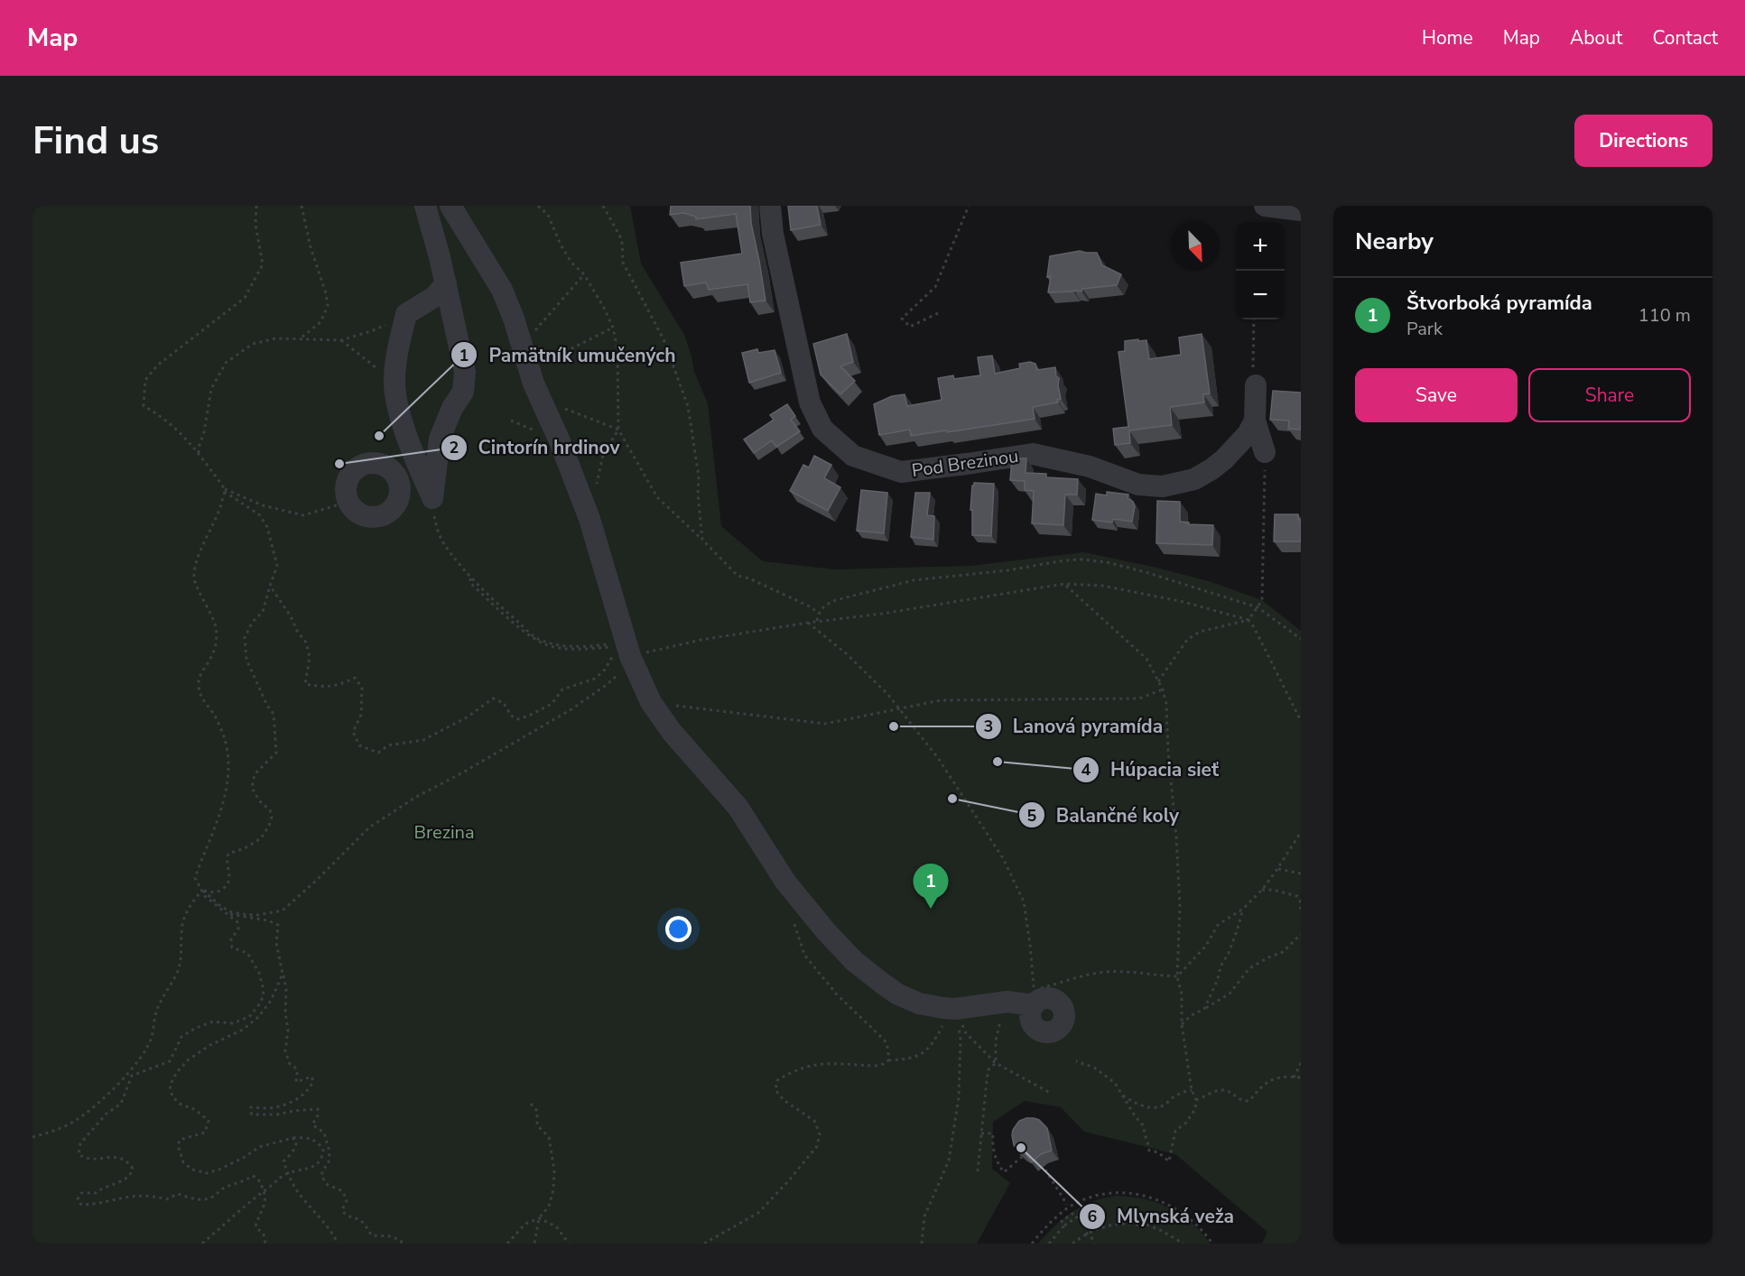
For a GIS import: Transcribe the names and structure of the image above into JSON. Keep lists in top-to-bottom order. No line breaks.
{"streets":{"street":["Pod Brezinou"]},"parks":["Brezina"],"places":["Pamätník umučených","Cintorín hrdinov","Lanová pyramída","Húpacia sieť","Balančné koly","Mlynská veža"],"north":"bottom right","page":{"header":"Map","nav":["Home","Map","About","Contact"],"buttons":["Directions",["Save","Share"]],"title":"Find us","heading":"Nearby","map_buttons":["+","−"],"list":[{"mark":"1","name":"Štvorboká pyramída","note":"Park","value":"110 m"}],"pins":"1"}}
